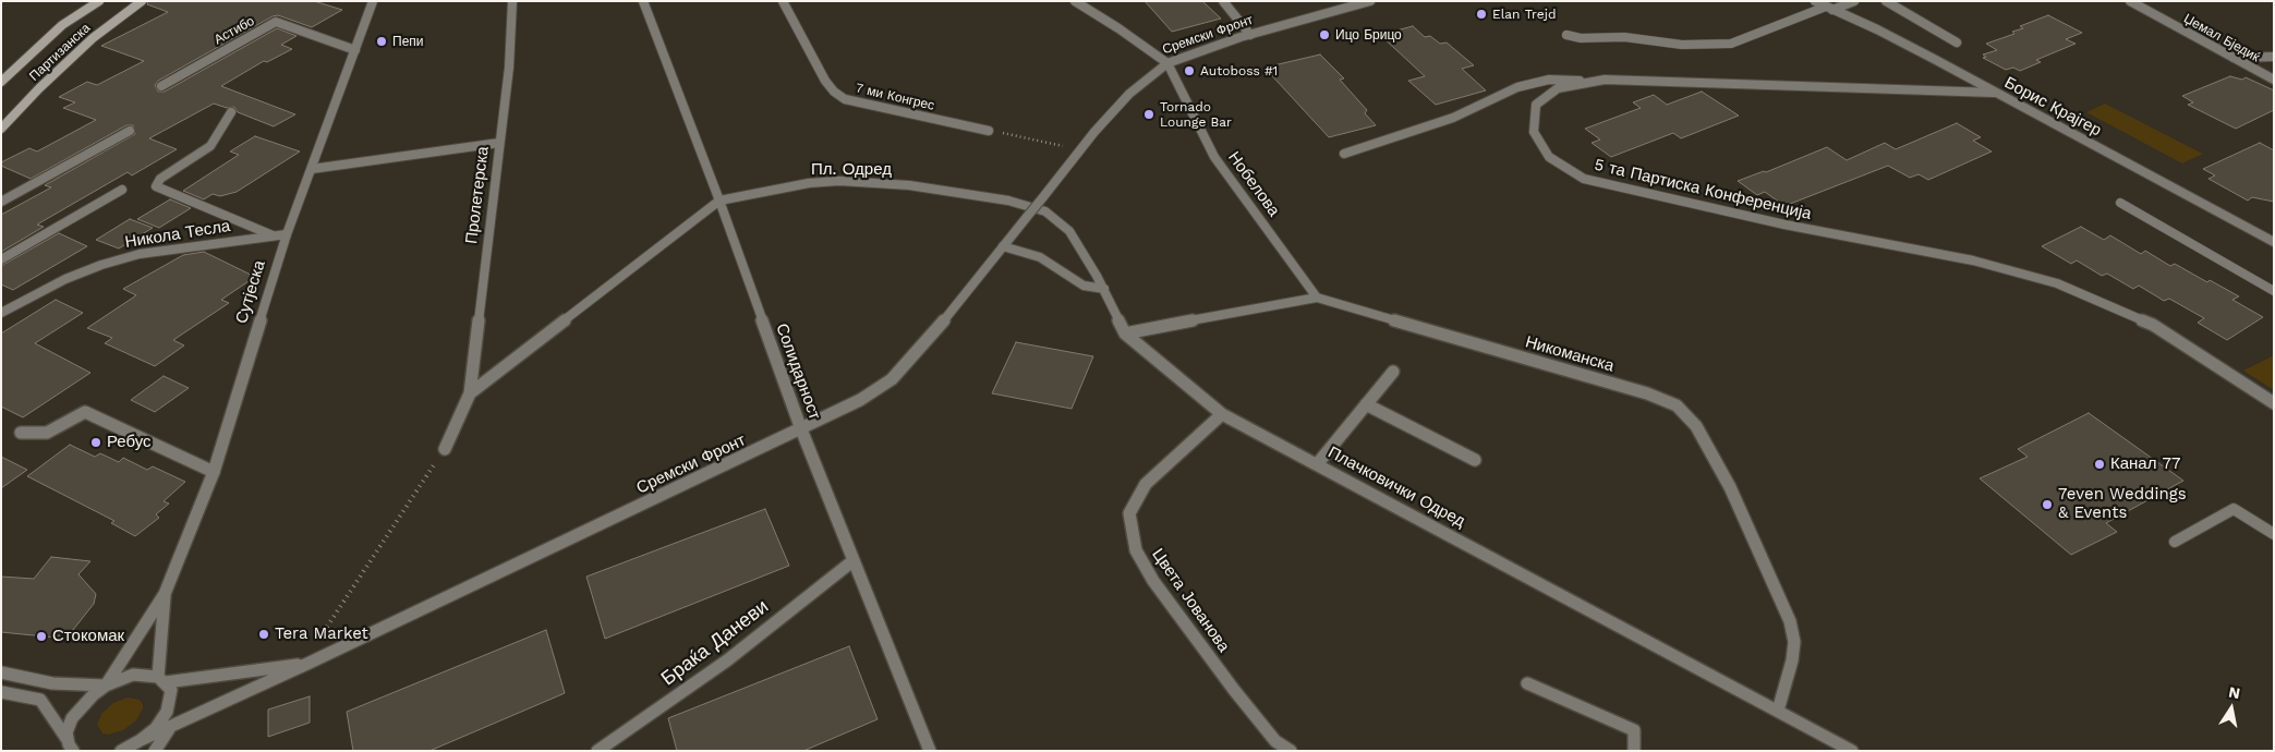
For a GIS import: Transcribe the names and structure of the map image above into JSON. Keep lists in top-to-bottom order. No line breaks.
{"streets":{"main road":["Партизанска"],"street":["Астибо","Сремски Фронт","Џемал Бједиќ","7 ми Конгрес","Борис Крајгер","Пл. Одред","Нобелова","5 та Партиска Конференција","Пролетерска","Никола Тесла","Сутјеска","Никоманска","Солидарност","Плачковички Одред","Цвета Јованова","Браќа Даневи"]},"crossings":[["Астибо","Сутјеска"],["Сремски Фронт","Нобелова"],["Сремски Фронт","Солидарност"],["Борис Крајгер","5 та Партиска Конференција"],["Пл. Одред","Пролетерска"],["Пл. Одред","Солидарност"],["Пл. Одред","Плачковички Одред"],["Нобелова","Никоманска"],["Пролетерска","Солидарност"],["Никола Тесла","Сутјеска"],["Никоманска","Плачковички Одред"],["Солидарност","Браќа Даневи"],["Плачковички Одред","Цвета Јованова"]],"places":["Elan Trejd","Ицо Брицо","Пепи","Autoboss #1","Tornado Lounge Bar","Ребус","Канал 77","7even Weddings & Events","Tera Market","Стокомак"],"north":"top"}
